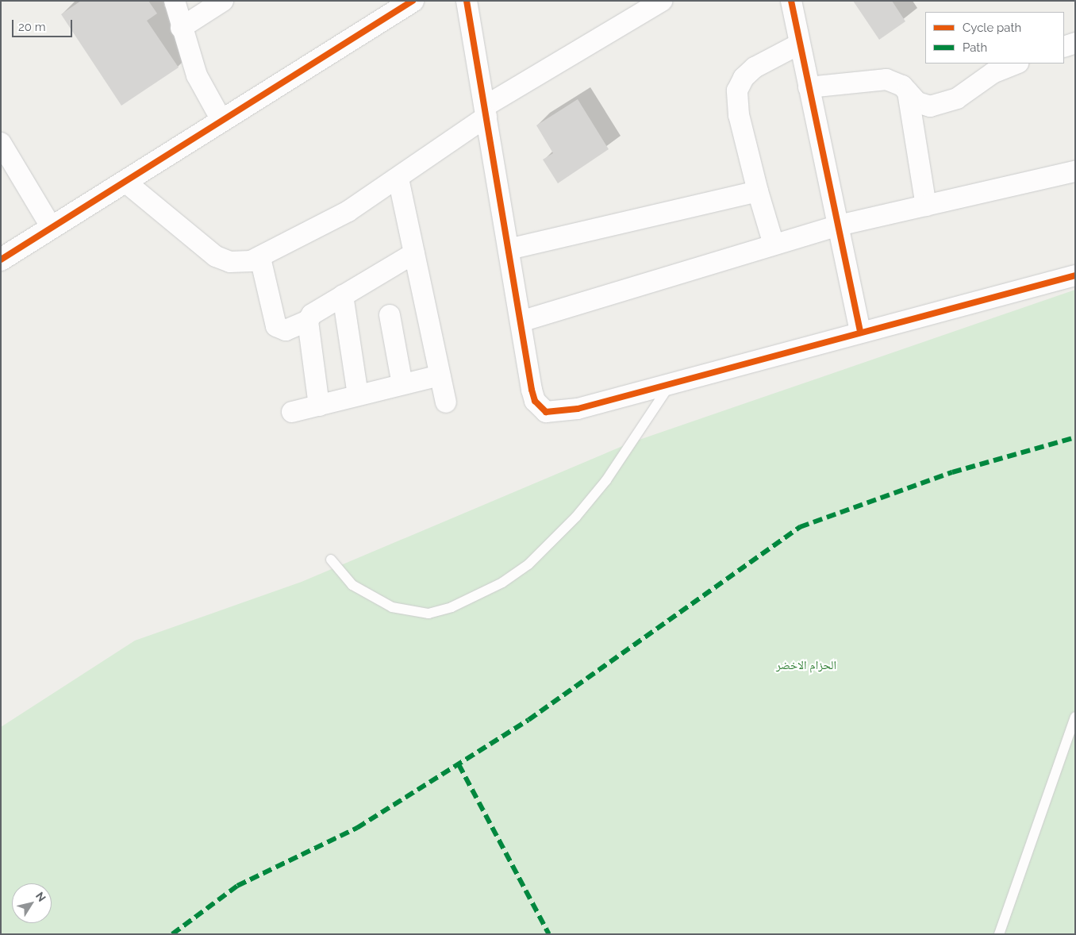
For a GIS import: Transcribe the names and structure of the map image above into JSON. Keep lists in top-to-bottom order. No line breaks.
{"parks":["الحزام الاخضر"],"legend":["Cycle path","Path"],"scale_bar":"20 m","north":"top right"}
